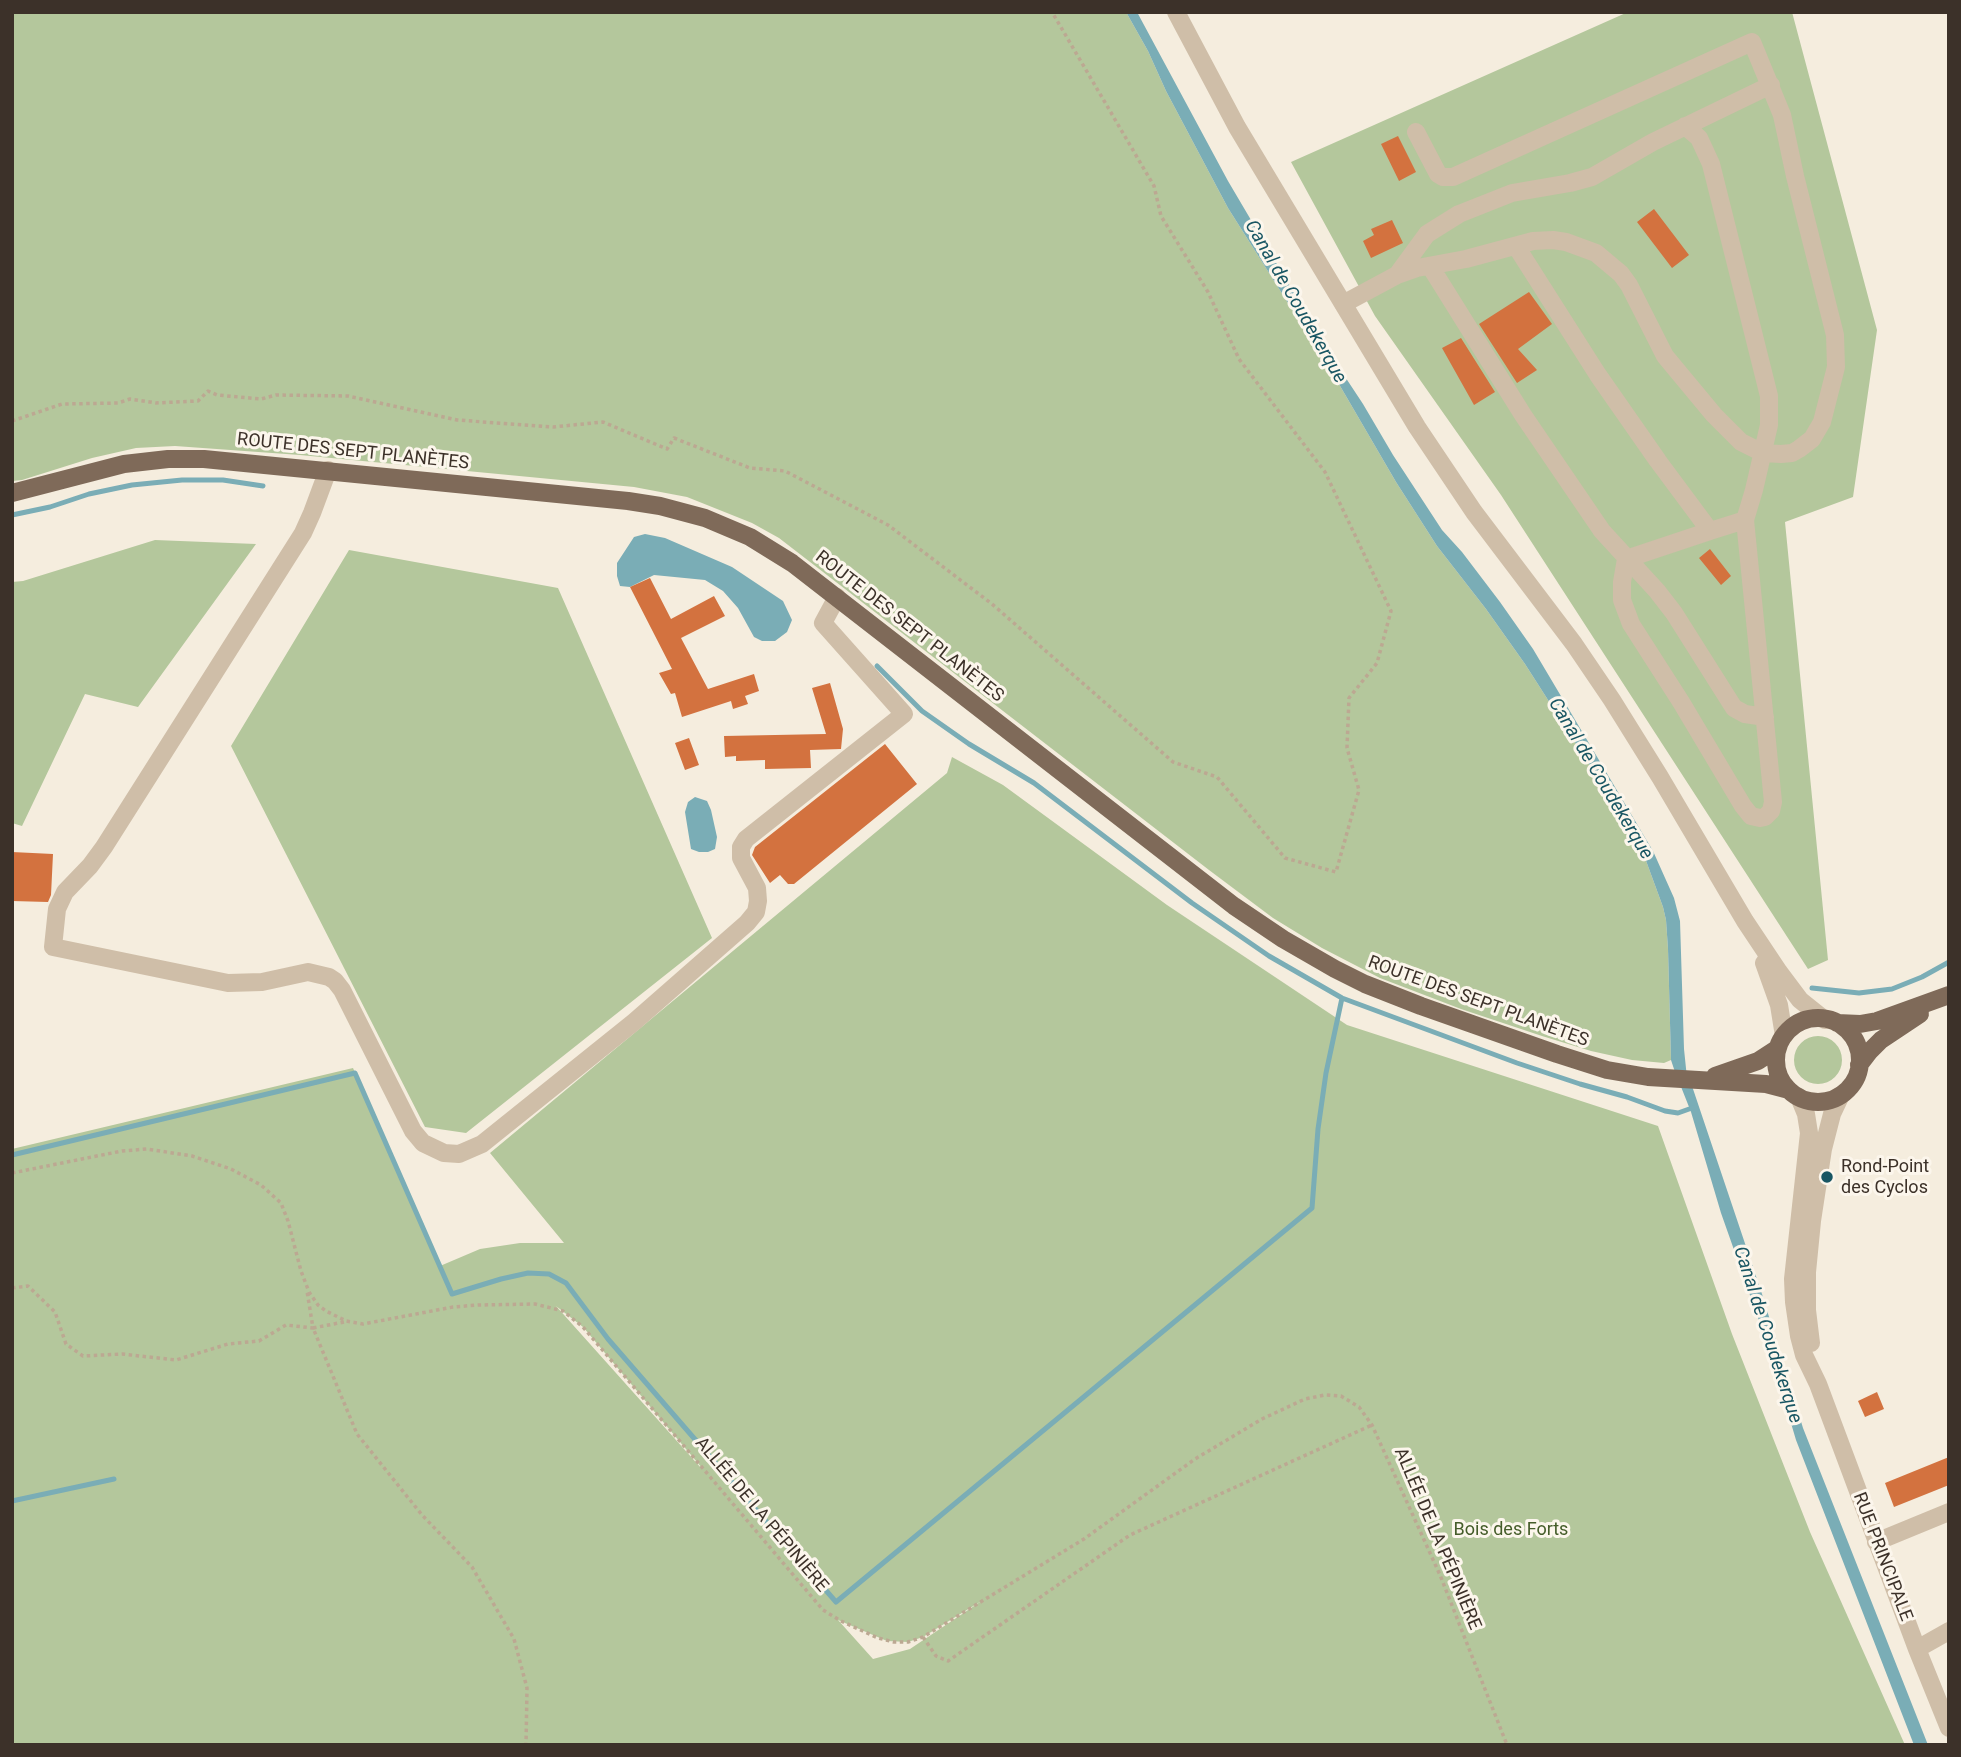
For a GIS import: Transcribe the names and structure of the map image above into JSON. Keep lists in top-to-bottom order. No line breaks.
{"streets":{"main road":["ROUTE DES SEPT PLANÈTES"],"street":["RUE PRINCIPALE"],"path":["ALLÉE DE LA PÉPINIÈRE"]},"crossings":[["ROUTE DES SEPT PLANÈTES","RUE PRINCIPALE"]],"water":["Canal de Coudekerque"],"parks":["Bois des Forts"],"places":["Rond-Point des Cyclos"]}
